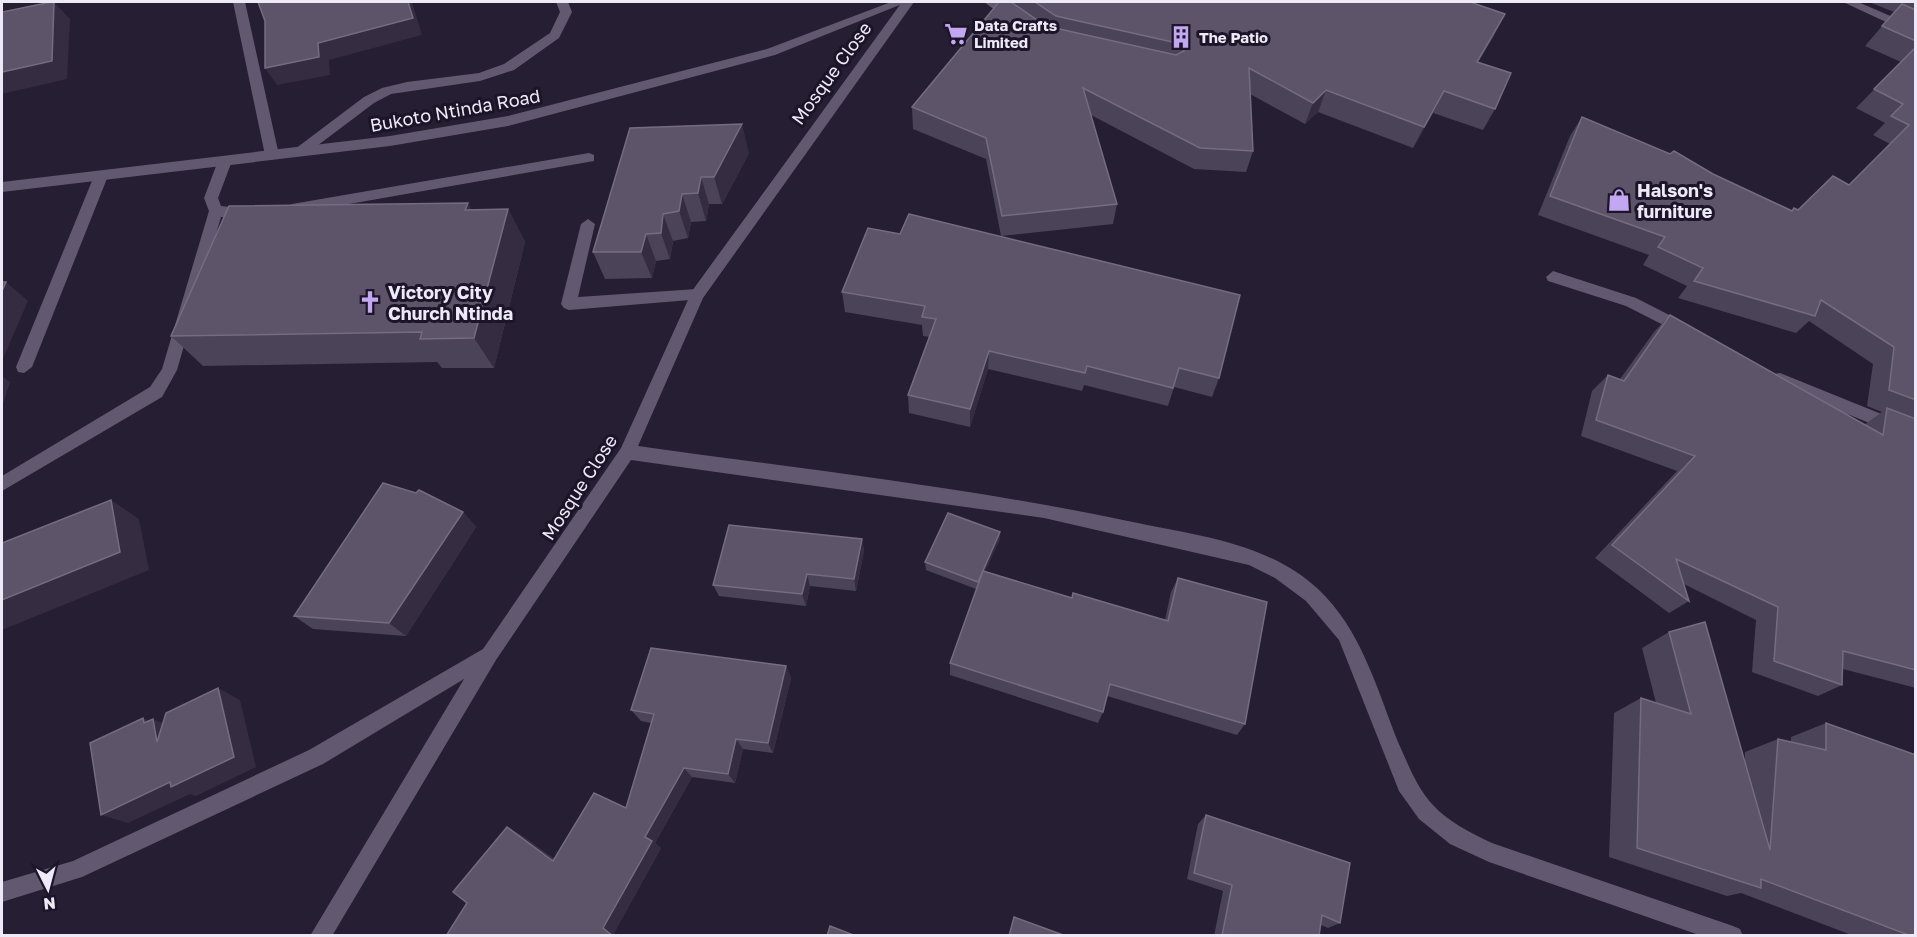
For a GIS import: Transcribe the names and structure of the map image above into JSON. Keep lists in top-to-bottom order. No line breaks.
{"streets":{"street":["Mosque Close","Bukoto Ntinda Road"]},"places":{"supermarket":["Data Crafts Limited"],"building":["The Patio"],"shop":["Halson's furniture"],"church":["Victory City Church Ntinda"]},"north":"bottom"}
